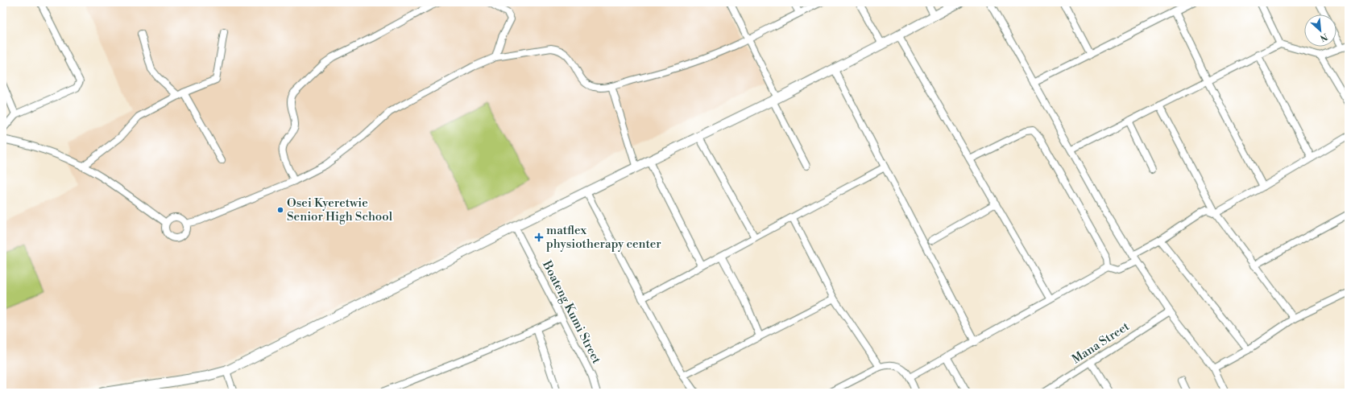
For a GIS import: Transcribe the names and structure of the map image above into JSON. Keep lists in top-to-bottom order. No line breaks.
{"streets":{"street":["Boateng Kumi Street","Mana Street"]},"places":{"other":["Osei Kyeretwie Senior High School"],"health":["matflex physiotherapy center"]},"north":"bottom right"}
